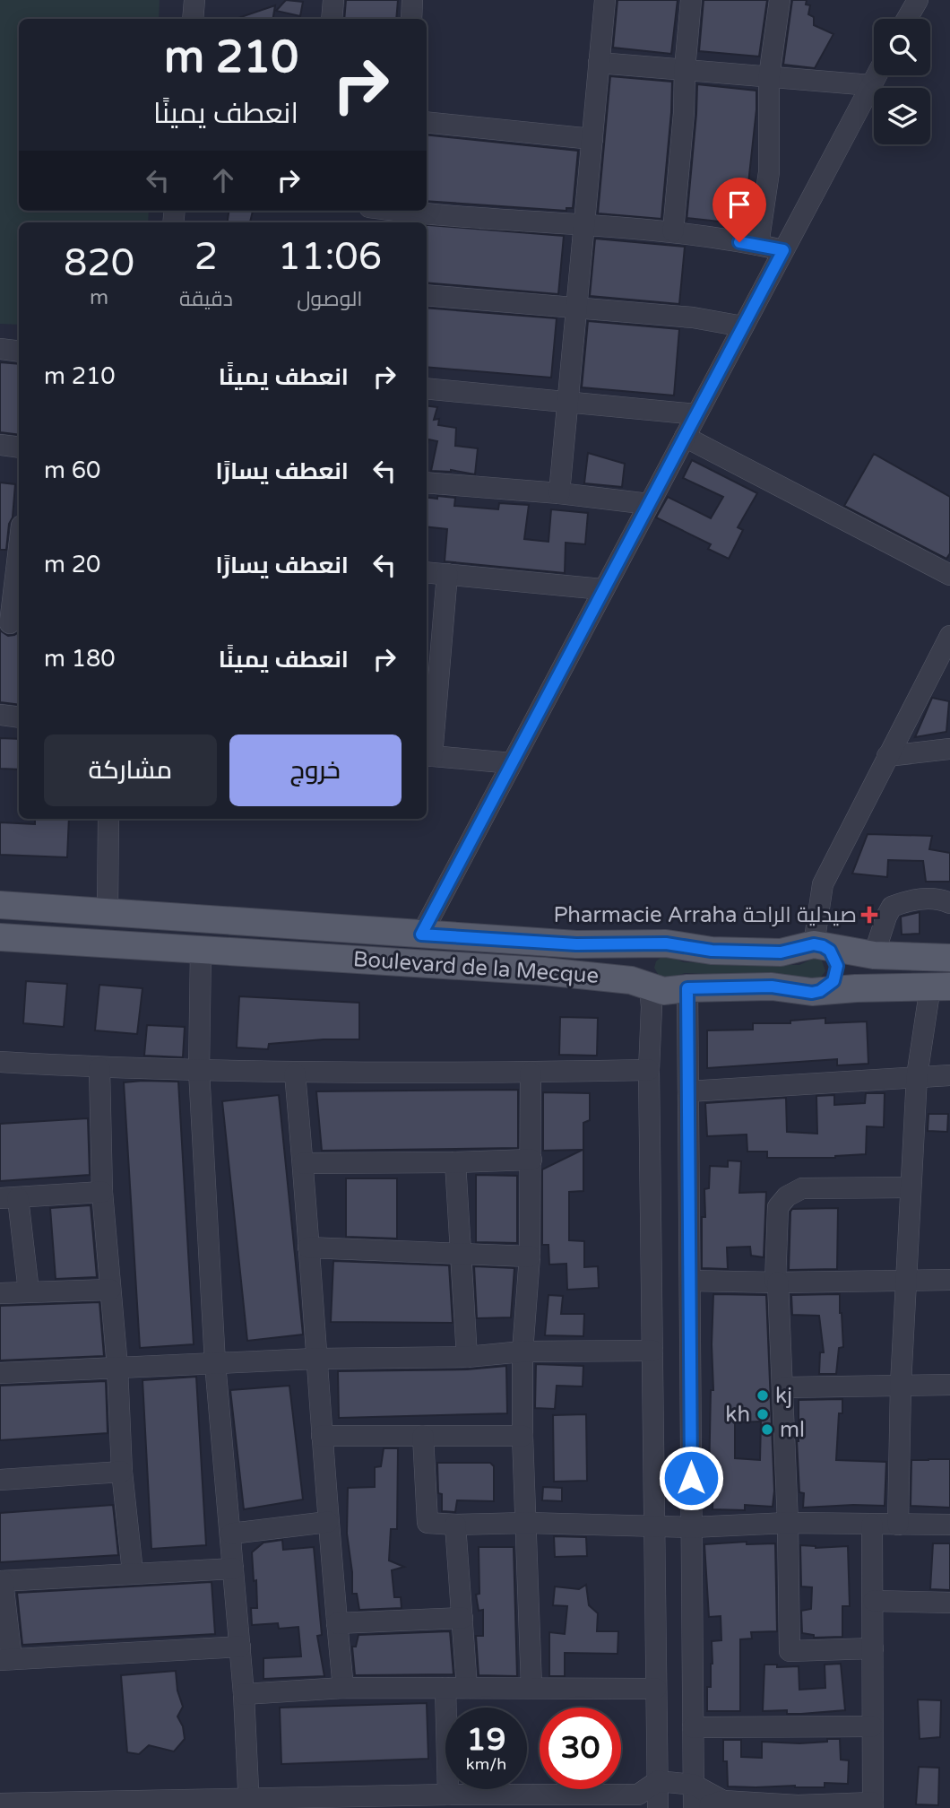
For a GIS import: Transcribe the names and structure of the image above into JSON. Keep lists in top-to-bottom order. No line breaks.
{"streets":{"main road":["Boulevard de la Mecque"]},"places":{"health":["Pharmacie Arraha صيدلية الراحة"],"other":["kj","kh","ml"]},"page":{"turn":["210 m","انعطف يمينًا"],"eta":["11:06","الوصول","2","دقيقة","820","m"],"list":[{"name":"انعطف يمينًا","value":"210 m"},{"name":"انعطف يسارًا","value":"60 m"},{"name":"انعطف يسارًا","value":"20 m"},{"name":"انعطف يمينًا","value":"180 m"}],"buttons":["خروج","مشاركة"],"speed":"19 km/h","limit":"30"}}
